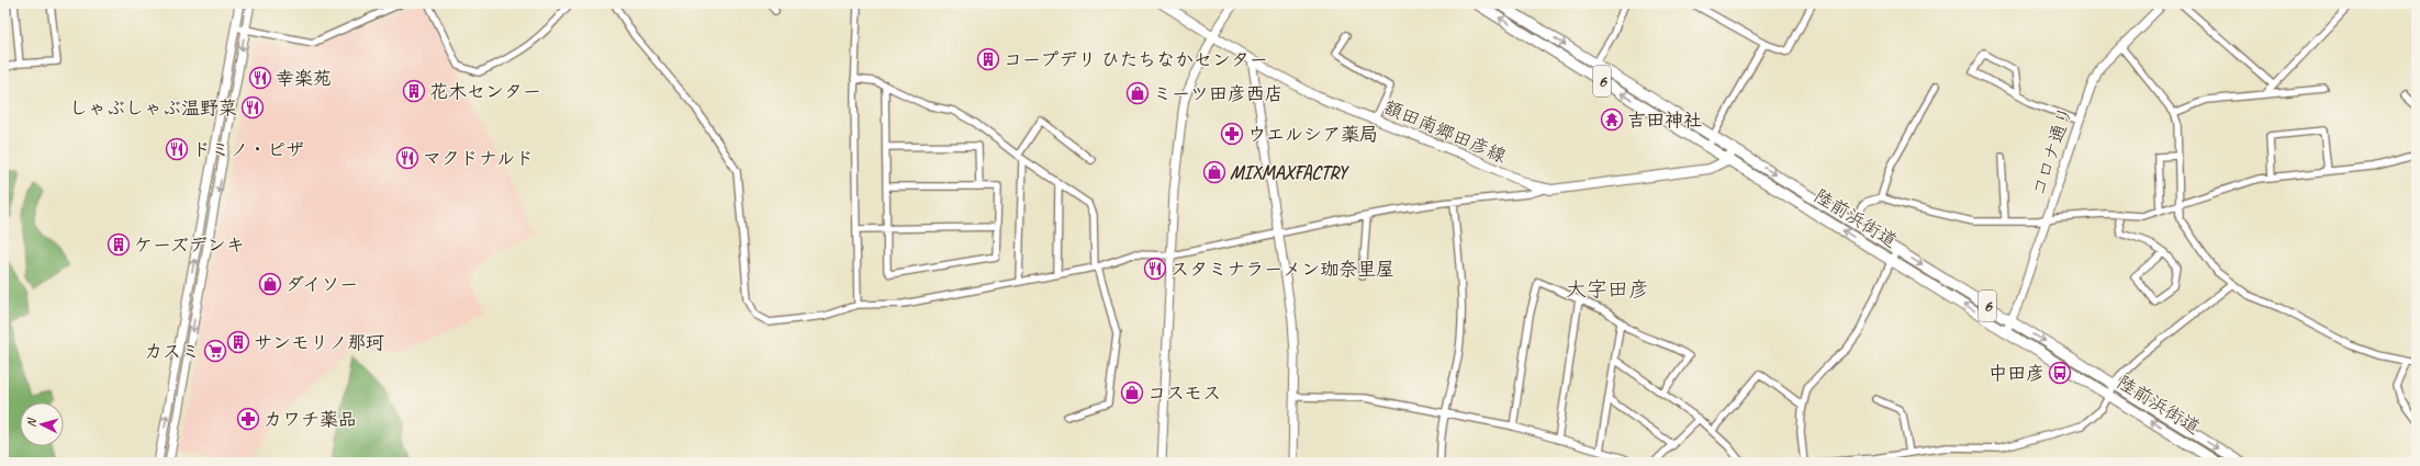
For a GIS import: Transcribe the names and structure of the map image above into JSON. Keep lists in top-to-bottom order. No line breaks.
{"streets":{"highway":["6","陸前浜街道"],"main road":["額田南郷田彦線"],"street":["コロナ通り"]},"crossings":[["額田南郷田彦線","陸前浜街道"],["コロナ通り","陸前浜街道"]],"districts":["大字田彦"],"places":{"building":["コープデリ ひたちなかセンター","花木センター","ケーズデンキ","サンモリノ那珂"],"restaurant":["幸楽苑","しゃぶしゃぶ温野菜","ドミノ・ピザ","マクドナルド","スタミナラーメン珈奈里屋"],"shop":["ミーツ田彦西店","MIXMAXFACTRY","ダイソー","コスモス"],"temple":["吉田神社"],"pharmacy":["ウエルシア薬局","カワチ薬品"],"supermarket":["カスミ"],"bus stop":["中田彦"]},"north":"left"}
